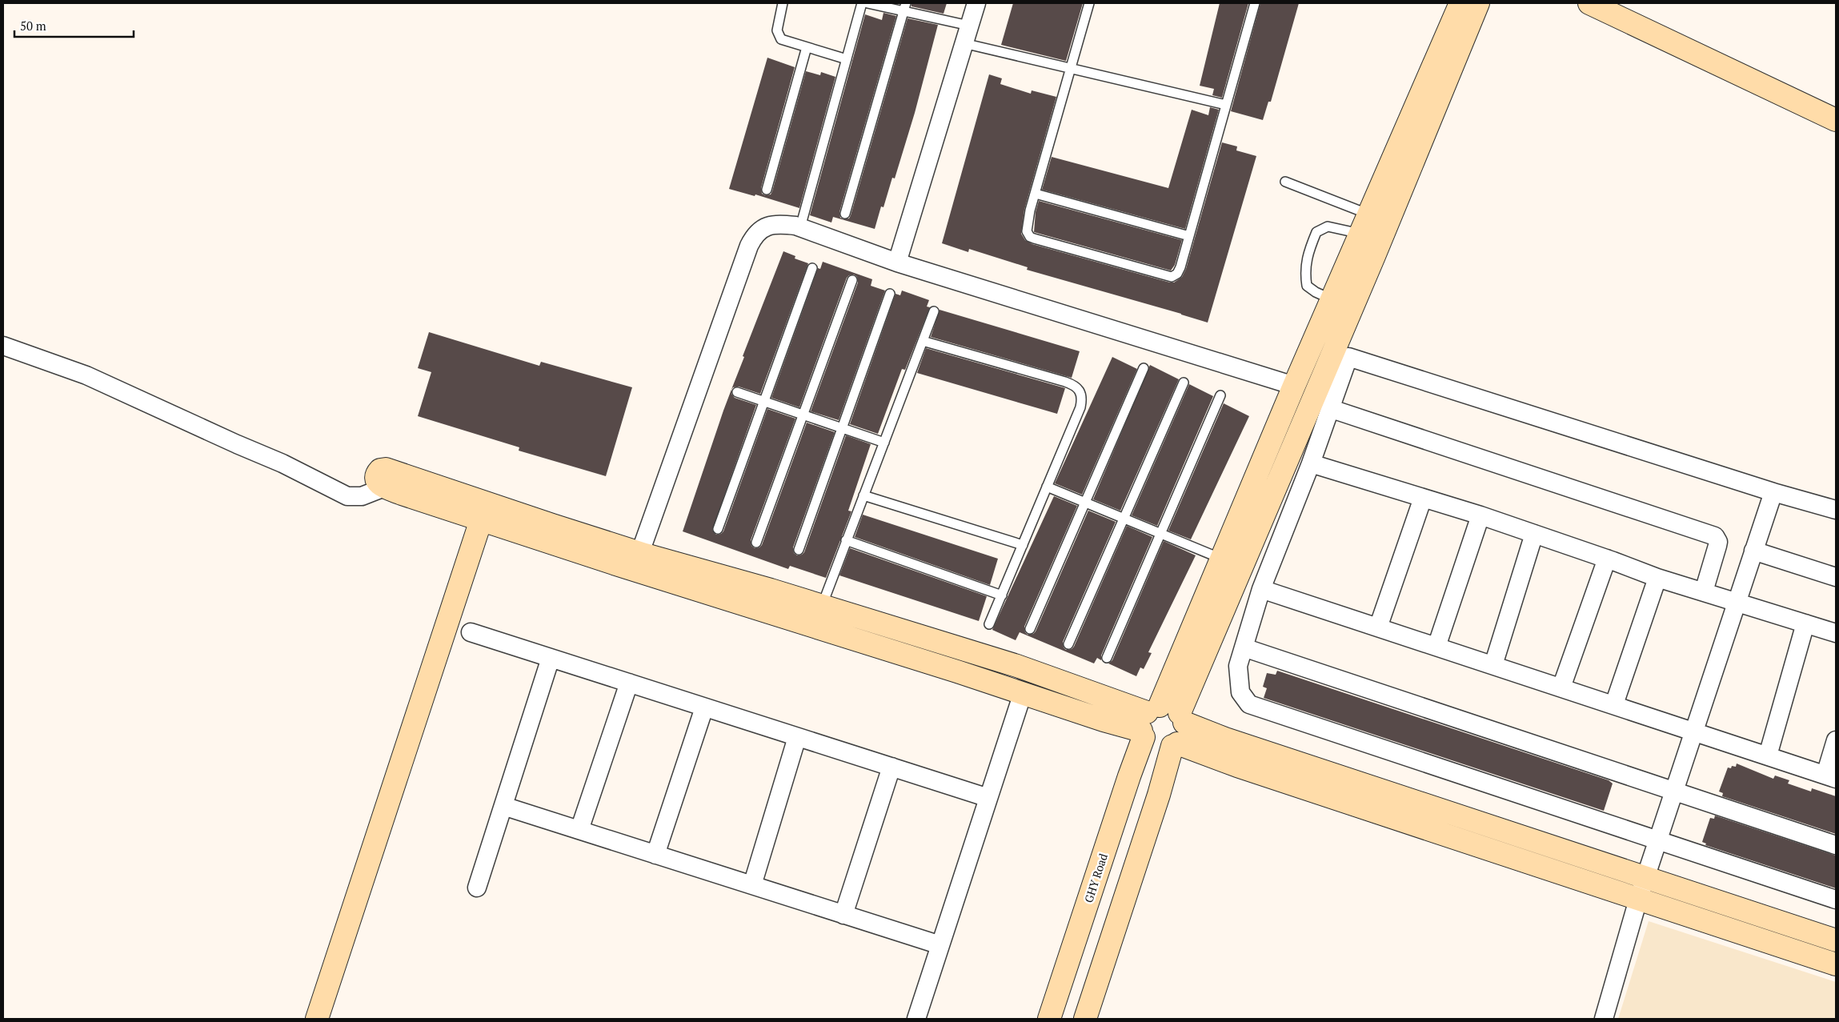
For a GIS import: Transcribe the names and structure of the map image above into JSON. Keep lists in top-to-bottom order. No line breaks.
{"streets":{"street":["GHY Road"]},"scale_bar":"50 m"}
